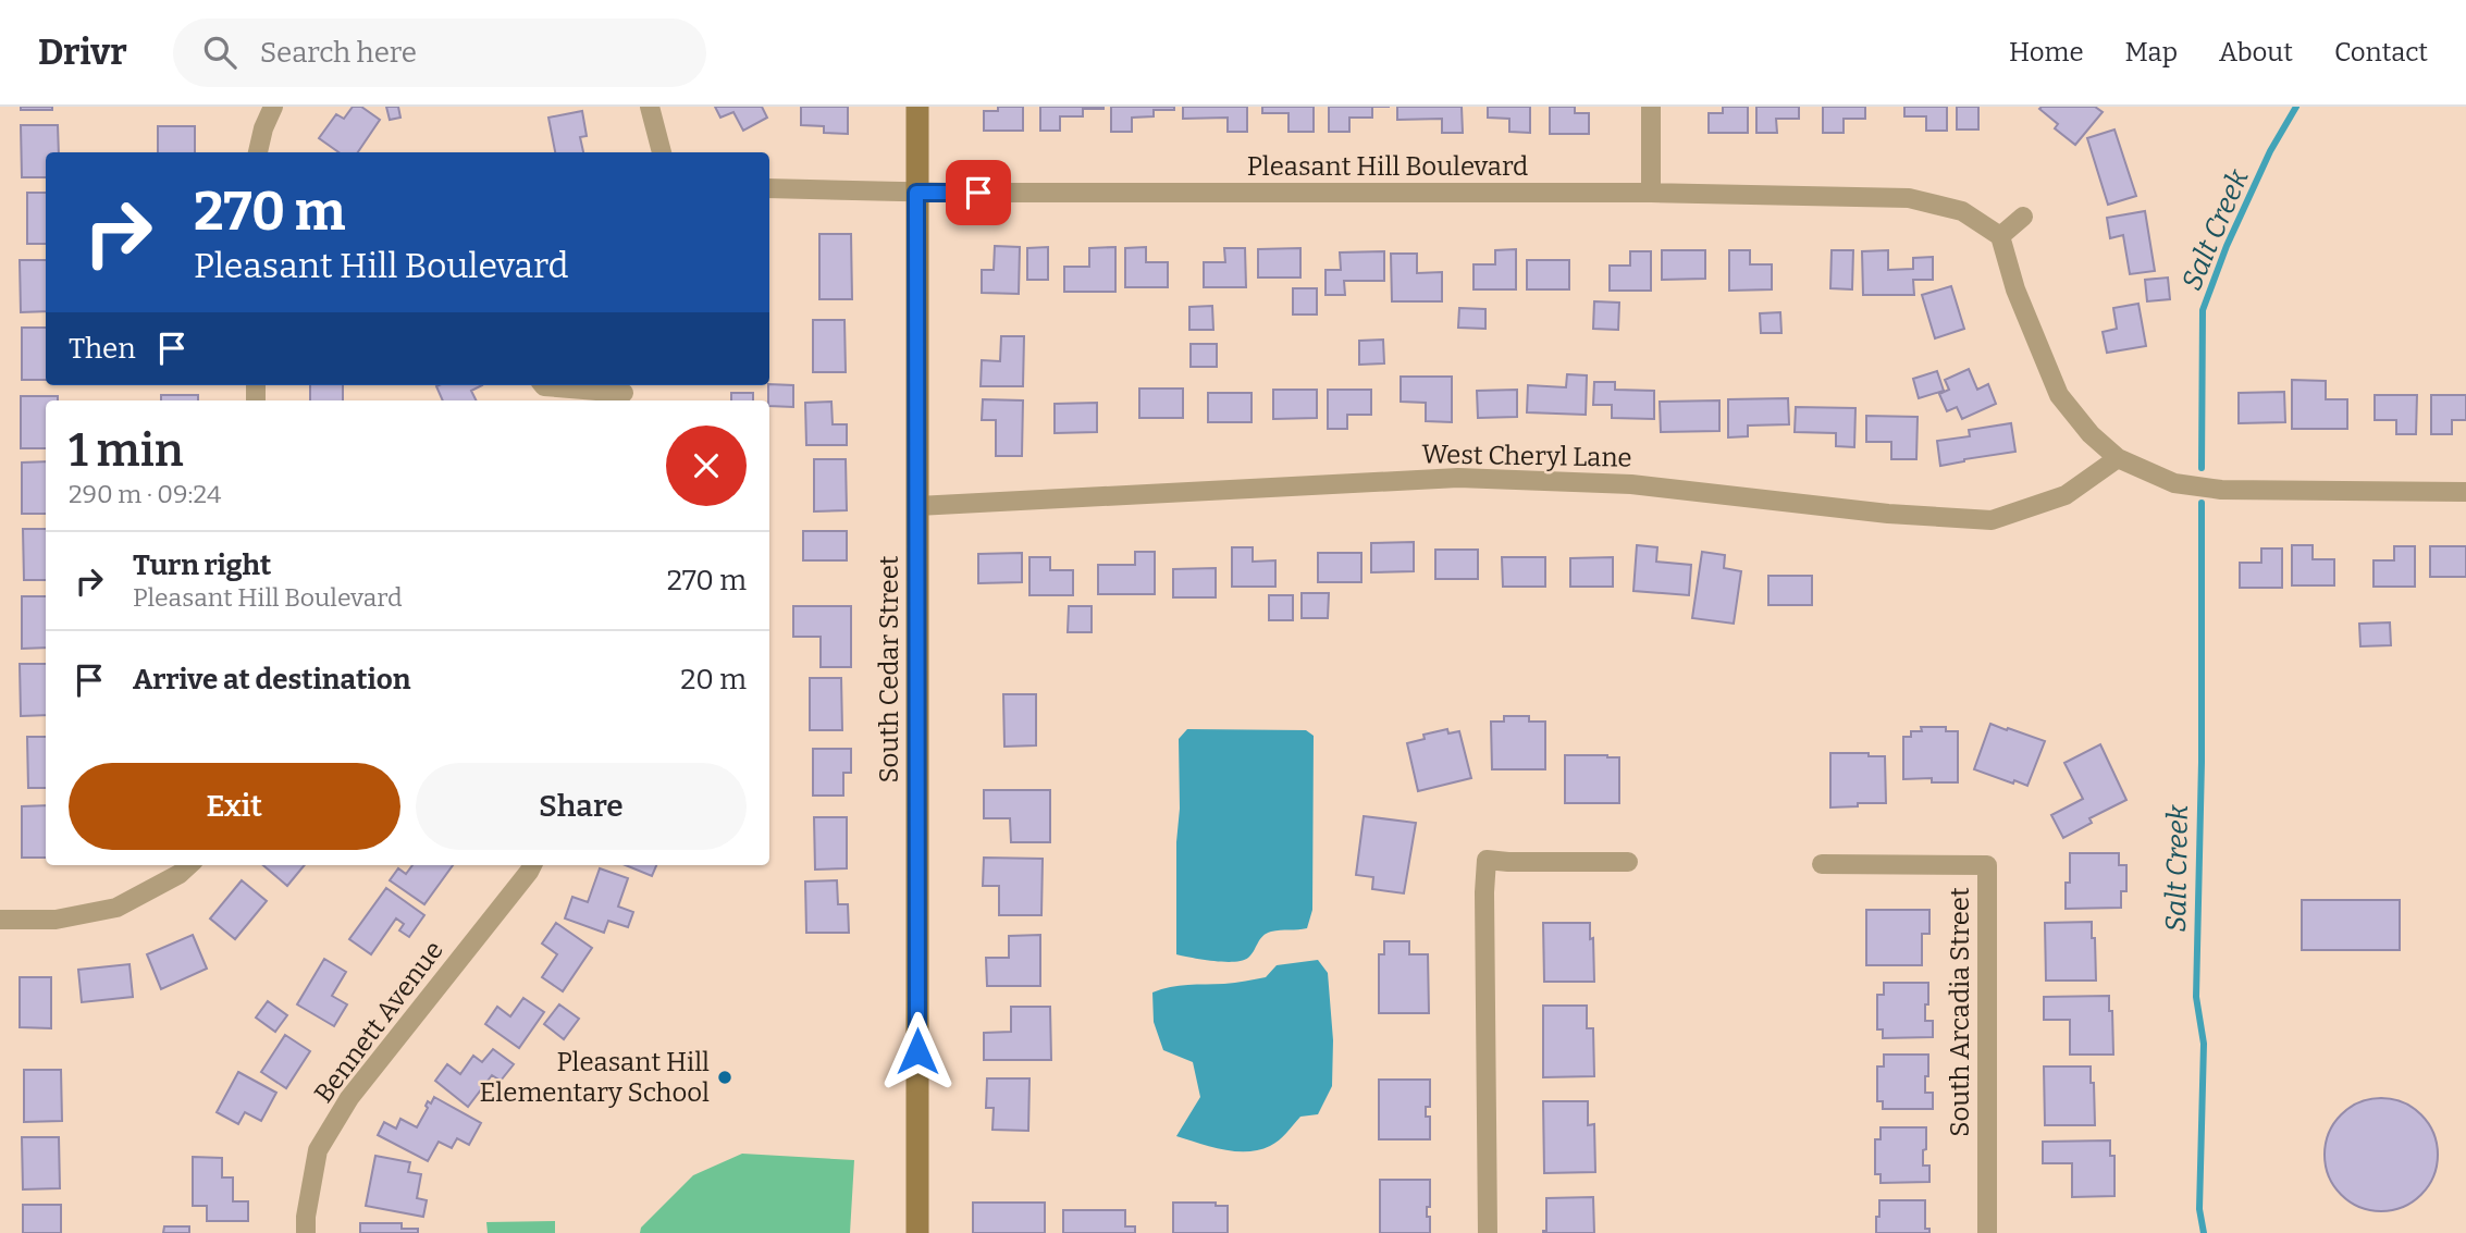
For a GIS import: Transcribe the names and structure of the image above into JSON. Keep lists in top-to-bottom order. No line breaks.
{"streets":{"street":["Pleasant Hill Boulevard","West Cheryl Lane","South Cedar Street","South Arcadia Street","Bennett Avenue"]},"crossings":[["Pleasant Hill Boulevard","South Cedar Street"],["West Cheryl Lane","South Cedar Street"]],"water":["Salt Creek"],"places":["Pleasant Hill Elementary School"],"page":{"header":"Drivr","search":"Search here","nav":["Home","Map","About","Contact"],"turn":["270 m","Pleasant Hill Boulevard"],"then":"Then","heading":["1 min","290 m · 09:24"],"list":[{"name":"Turn right","note":"Pleasant Hill Boulevard","value":"270 m"},{"name":"Arrive at destination","value":"20 m"}],"buttons":["Exit","Share"]}}
